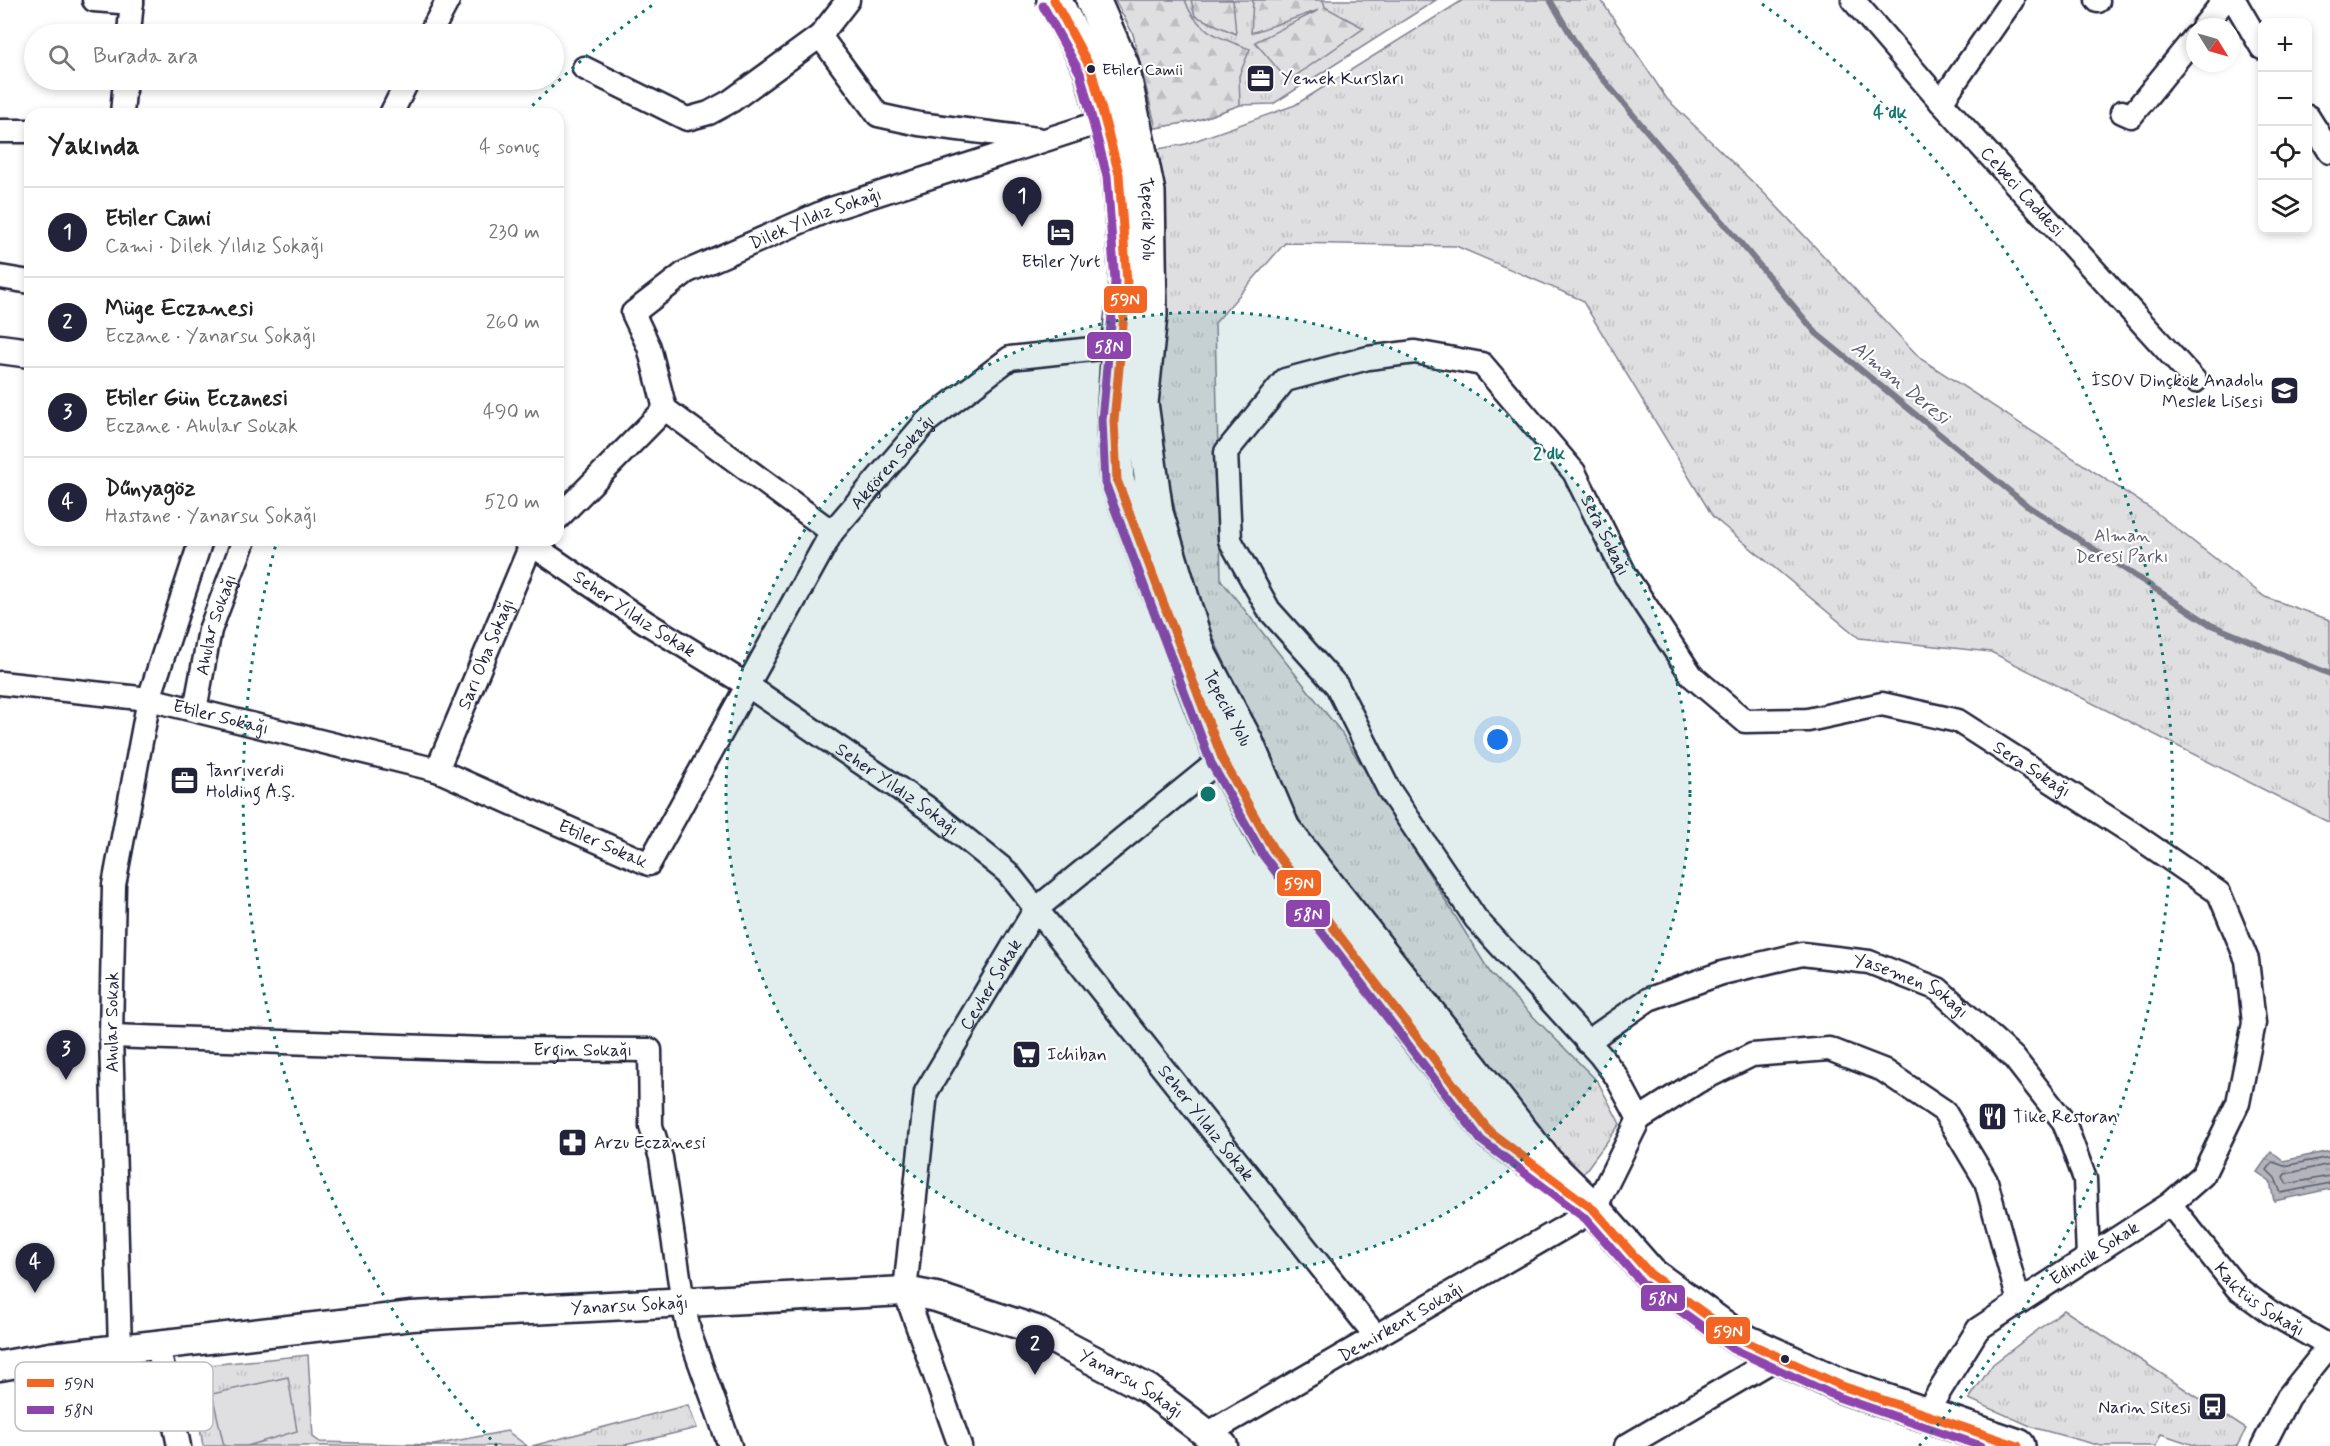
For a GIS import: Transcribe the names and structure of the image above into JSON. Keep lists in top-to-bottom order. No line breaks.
{"streets":{"main road":["Tepecik Yolu"],"street":["Cebeci Caddesi","Dilek Yıldız Sokağı","Akgören Sokağı","Sera Sokağı","Seher Yıldız Sokak","Ahular Sokağı","Sarı Oba Sokağı","Etiler Sokağı","Seher Yıldız Sokağı","Etiler Sokak","Cevher Sokak","Yasemen Sokağı","Ahular Sokak","Ergin Sokağı","Edincik Sokak","Kaktüs Sokağı","Yanarsu Sokağı","Demirkent Sokağı"]},"crossings":[["Dilek Yıldız Sokağı","Tepecik Yolu"],["Tepecik Yolu","Akgören Sokağı"],["Tepecik Yolu","Cevher Sokak"],["Tepecik Yolu","Edincik Sokak"],["Tepecik Yolu","Demirkent Sokağı"],["Akgören Sokağı","Seher Yıldız Sokak"],["Akgören Sokağı","Seher Yıldız Sokağı"],["Akgören Sokağı","Etiler Sokak"],["Sera Sokağı","Yasemen Sokağı"],["Sera Sokağı","Edincik Sokak"],["Sera Sokağı","Kaktüs Sokağı"],["Seher Yıldız Sokak","Seher Yıldız Sokağı"],["Seher Yıldız Sokak","Etiler Sokak"],["Seher Yıldız Sokak","Cevher Sokak"],["Seher Yıldız Sokak","Demirkent Sokağı"],["Ahular Sokağı","Etiler Sokağı"],["Sarı Oba Sokağı","Etiler Sokağı"],["Sarı Oba Sokağı","Etiler Sokak"],["Etiler Sokağı","Etiler Sokak"],["Etiler Sokağı","Ahular Sokak"],["Seher Yıldız Sokağı","Etiler Sokak"],["Seher Yıldız Sokağı","Cevher Sokak"],["Cevher Sokak","Yanarsu Sokağı"],["Yasemen Sokağı","Edincik Sokak"],["Ahular Sokak","Ergin Sokağı"],["Ahular Sokak","Yanarsu Sokağı"],["Ergin Sokağı","Yanarsu Sokağı"],["Edincik Sokak","Kaktüs Sokağı"],["Yanarsu Sokağı","Demirkent Sokağı"]],"water":["Alman Deresi"],"parks":["Alman Deresi Parkı"],"places":{"other":["Etiler Camii"],"office":["Yemek Kursları","Tanrıverdi Holding A.Ş."],"hotel":["Etiler Yurt"],"school or university":["İSOV Dinçkök Anadolu Meslek Lisesi"],"supermarket":["Ichiban"],"restaurant":["Tike Restoran"],"pharmacy":["Arzu Eczanesi"],"bus stop":["Narin Sitesi"]},"lines":["transit line 59N","transit line 58N"],"legend":["59N","58N"],"north":"bottom right","page":{"map_buttons":["+","−"],"search":"Burada ara","heading":["Yakında","4 sonuç"],"pins":["1","3","4","2"],"list":[{"mark":"1","name":"Etiler Cami","note":"Cami · Dilek Yıldız Sokağı","value":"230 m"},{"mark":"2","name":"Müge Eczanesi","note":"Eczane · Yanarsu Sokağı","value":"260 m"},{"mark":"3","name":"Etiler Gün Eczanesi","note":"Eczane · Ahular Sokak","value":"490 m"},{"mark":"4","name":"Dűnyagöz","note":"Hastane · Yanarsu Sokağı","value":"520 m"}]},"rings":["4 dk","2 dk"]}
